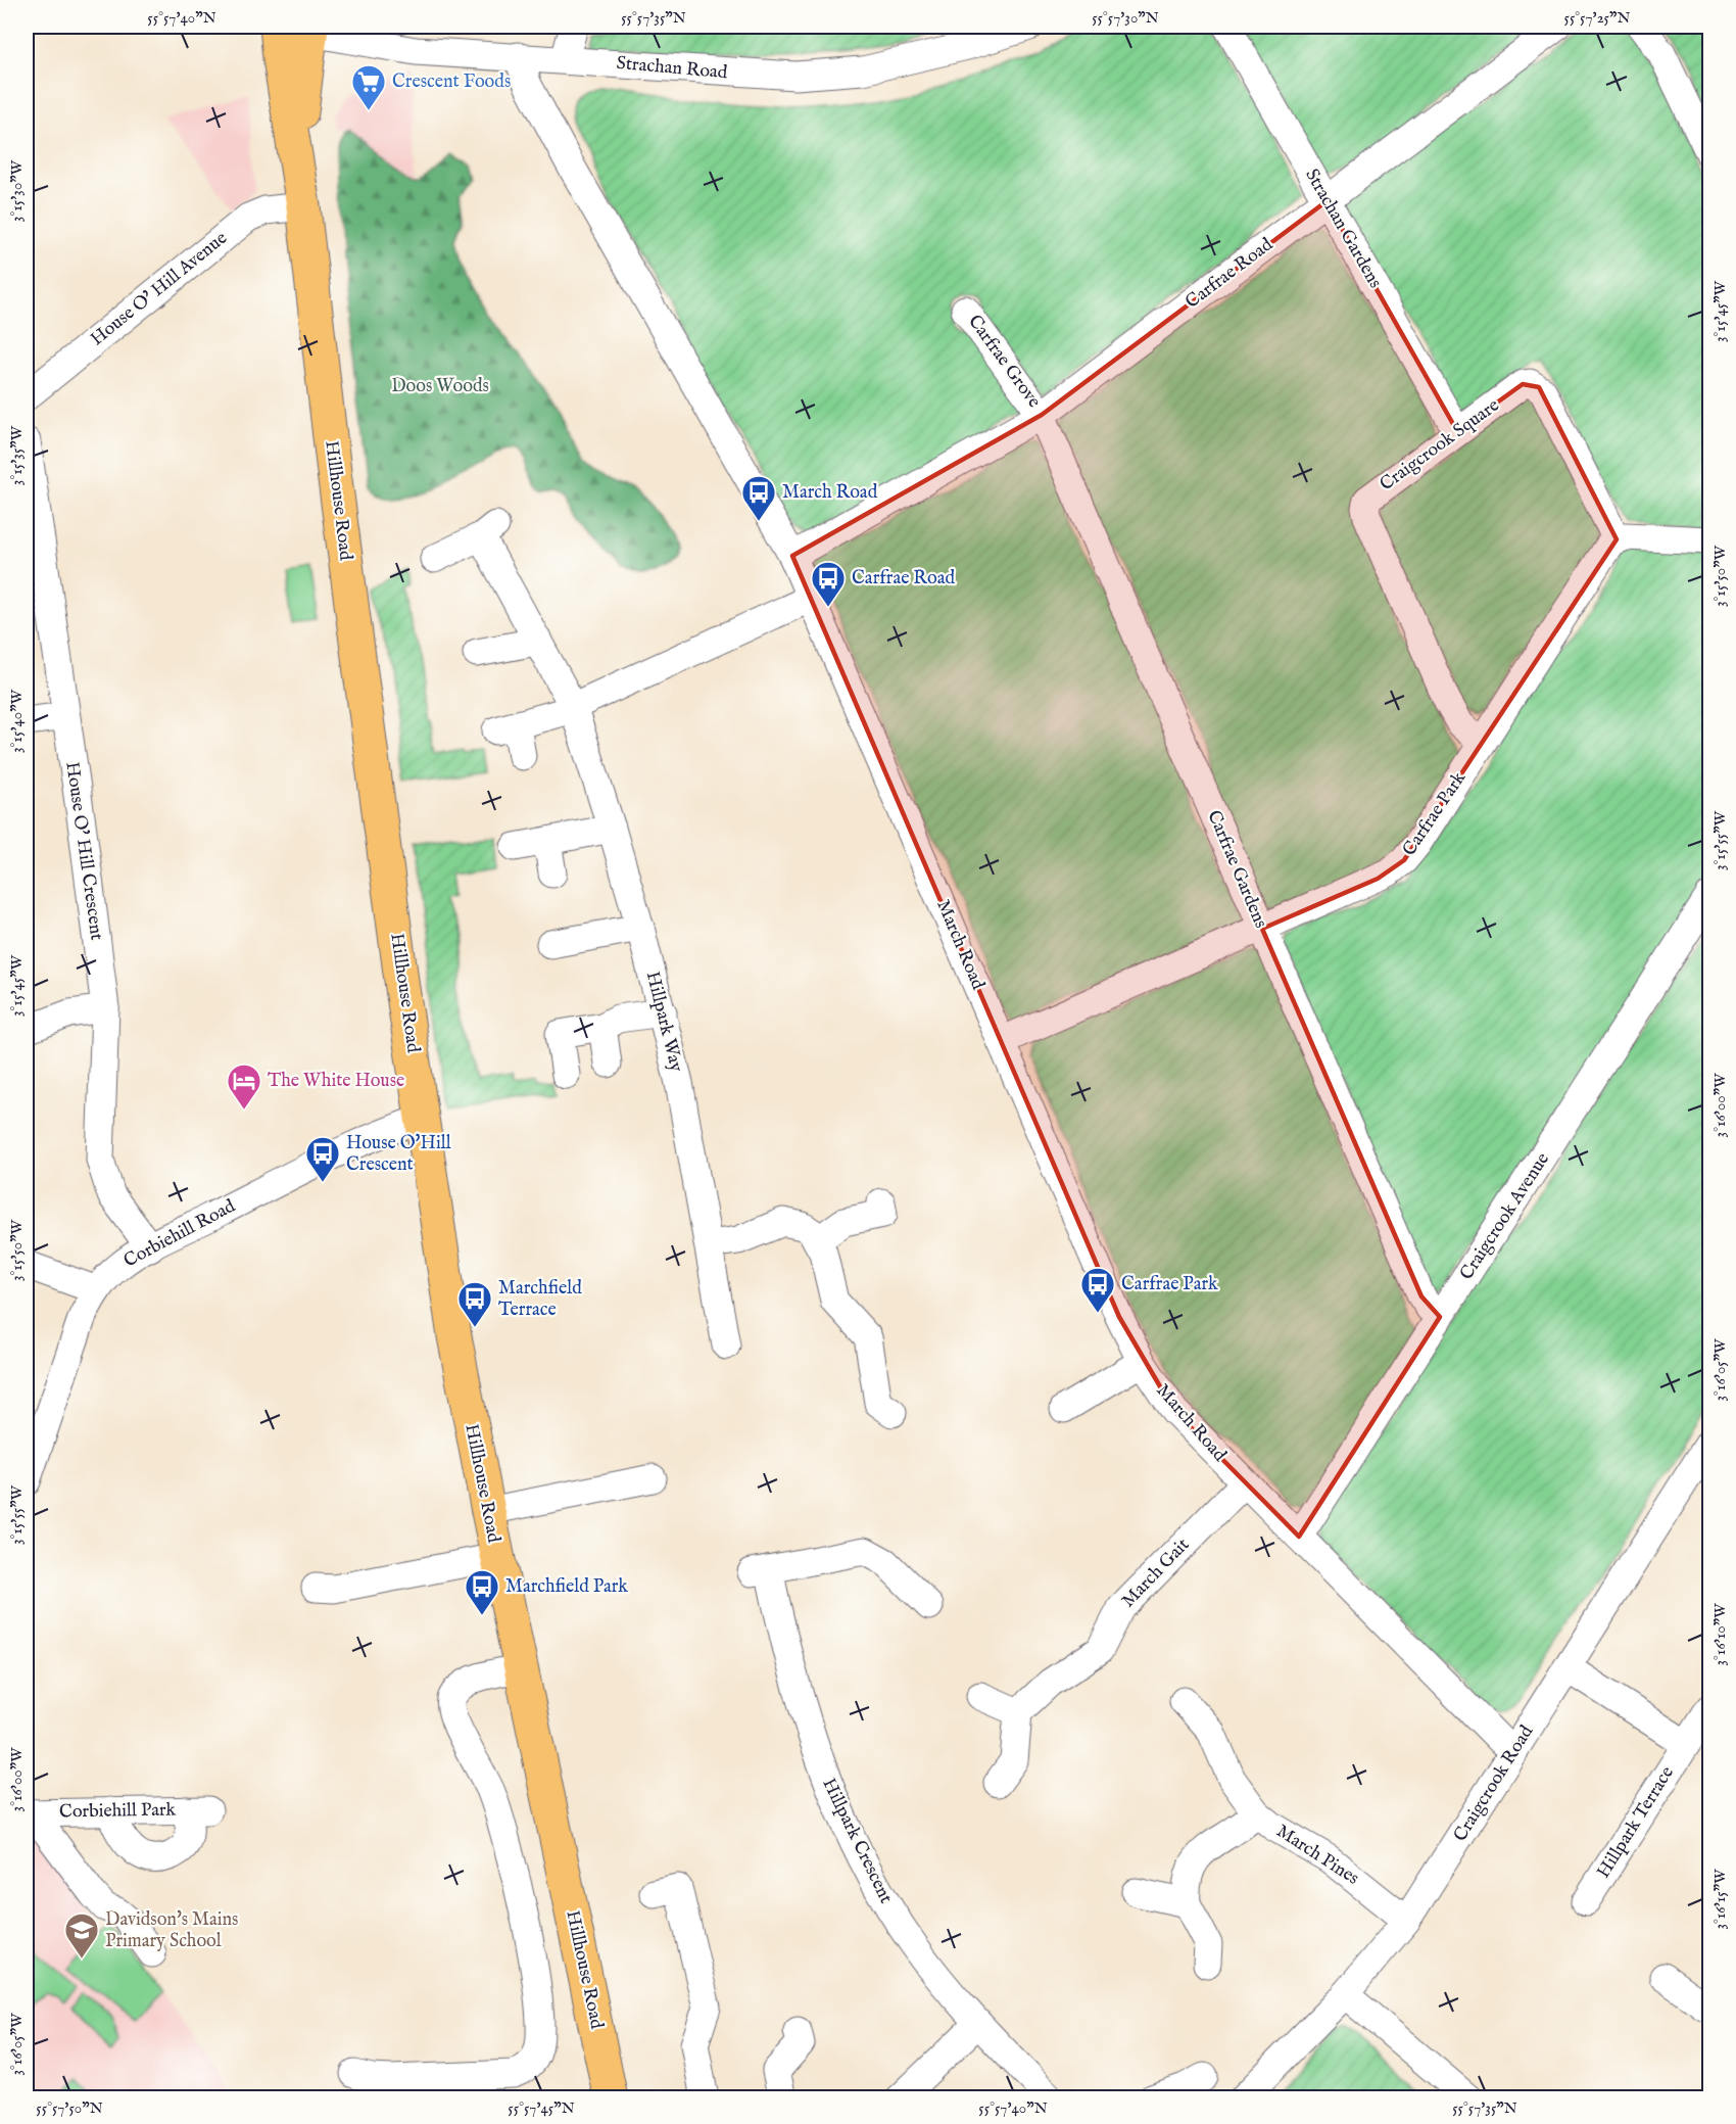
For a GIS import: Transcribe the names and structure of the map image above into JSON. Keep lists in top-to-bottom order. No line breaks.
{"streets":{"main road":["Hillhouse Road"],"street":["Strachan Road","Strachan Gardens","Carfrae Road","House O' Hill Avenue","Carfrae Grove","Craigcrook Square","Carfrae Park","House O' Hill Crescent","Carfrae Gardens","March Road","Hillpark Way","Craigcrook Avenue","Corbiehill Road","March Gait","Craigcrook Road","Corbiehill Park","Hillpark Terrace","Hillpark Crescent","March Pines"]},"crossings":[["Strachan Road","Hillhouse Road"],["Strachan Road","March Road"],["Strachan Gardens","Carfrae Road"],["Strachan Gardens","Craigcrook Square"],["Carfrae Road","Carfrae Grove"],["Carfrae Road","Carfrae Gardens"],["Carfrae Road","March Road"],["House O' Hill Avenue","Hillhouse Road"],["Carfrae Grove","Carfrae Gardens"],["Craigcrook Square","Carfrae Park"],["Hillhouse Road","Corbiehill Road"],["Carfrae Park","Carfrae Gardens"],["Carfrae Park","March Road"],["House O' Hill Crescent","Corbiehill Road"],["Carfrae Gardens","Craigcrook Avenue"],["March Road","Craigcrook Avenue"],["March Road","March Gait"],["March Road","Craigcrook Road"],["Craigcrook Road","March Pines"]],"parks":["Doos Woods"],"places":{"supermarket":["Crescent Foods"],"bus stop":["March Road","Carfrae Road","House O'Hill Crescent","Carfrae Park","Marchfield Terrace","Marchfield Park"],"hotel":["The White House"],"school or university":["Davidson's Mains Primary School"]},"coordinates":["55°57'40\"N","55°57'35\"N","55°57'30\"N","55°57'25\"N","3°15'30\"W","3°15'45\"W","3°15'35\"W","3°15'50\"W","3°15'40\"W","3°15'55\"W","3°16'00\"W","3°16'05\"W","3°16'10\"W","3°16'15\"W","55°57'50\"N","55°57'45\"N"]}
